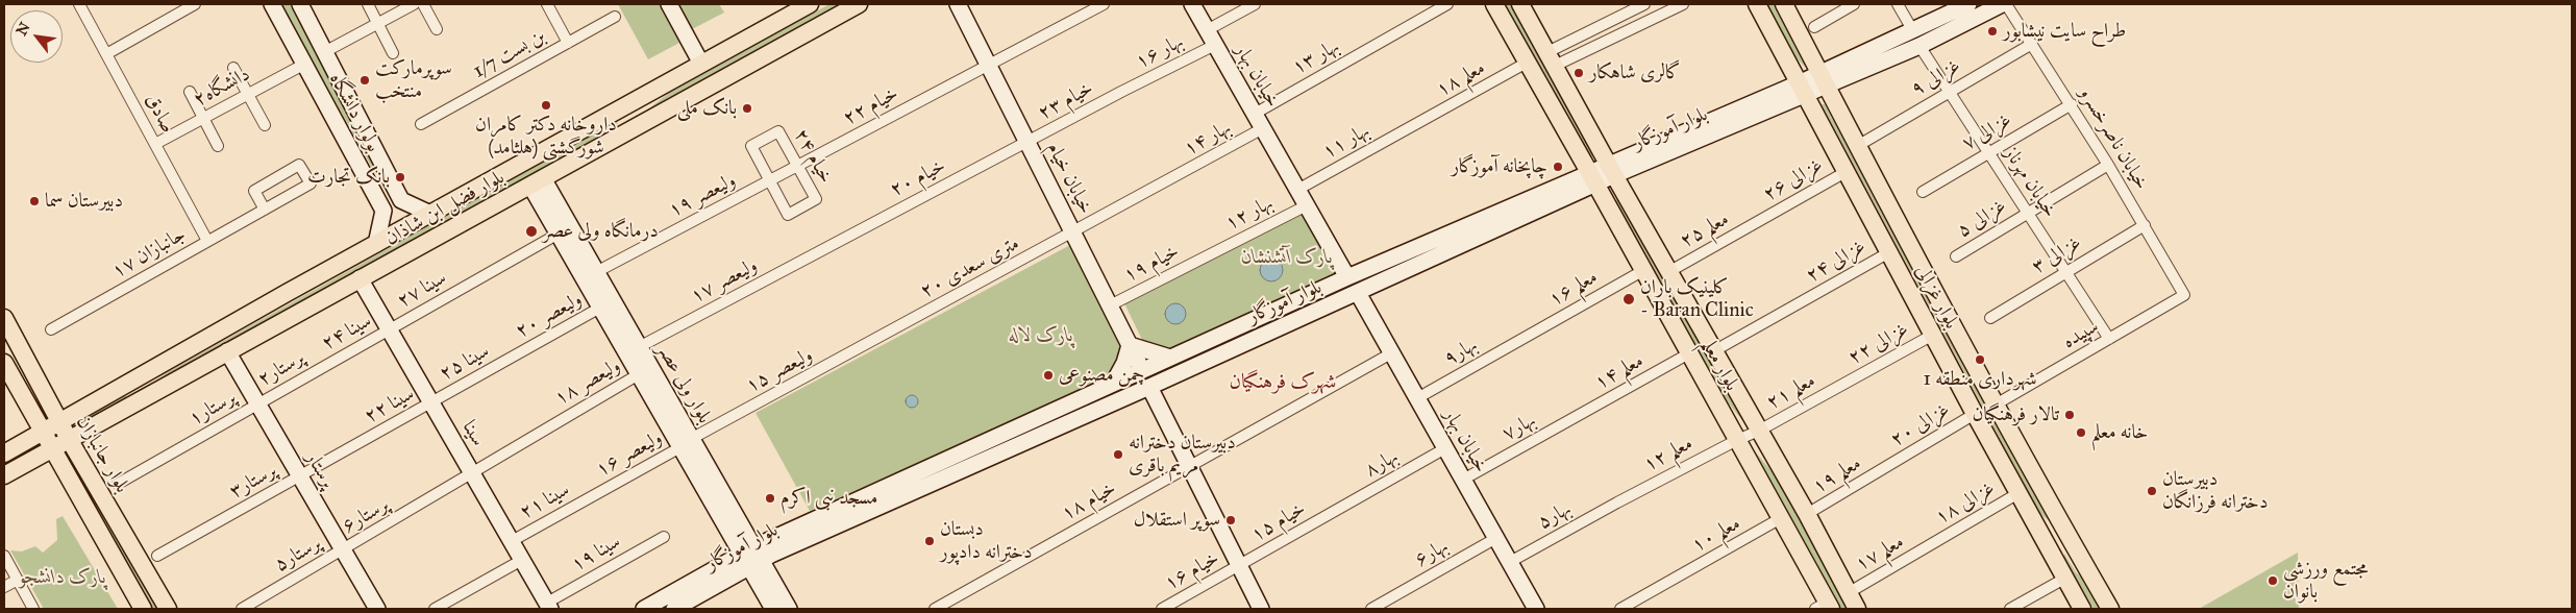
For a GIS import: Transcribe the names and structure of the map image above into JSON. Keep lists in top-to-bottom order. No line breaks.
{"streets":{"main road":["خیابان بهار","بولوار دانشگاه","بلوار آموزگار","خیابان خیام","بلوار فضل ابن شاذان","بلوار غزالی","بلوار معلم","بلوار ولی عصر","سینا","بلوار جانبازان","پرستار"],"street":["بهار ۱۶","بن بست 1/7","بهار ۱۳","غزالی ۹","معلم ۱۸","دانشگاه۲","خیام ۲۳","خیام ۲۲","صادق","غزالی ۷","بهار ۱۴","خیابان ناصرخسرو","بهار ۱۱","خیام ۲۴","خیام ۲۰","غزالی ۲۶","خیابان مهرناز","ولیعصر ۱۹","بهار ۱۲","غزالی ۵","معلم ۲۵","جانبازان ۱۷","غزالی ۳","غزالی ۲۴","خیام ۱۹","۲۰ متری سعدی","ولیعصر ۱۷","معلم ۱۶","سینا ۲۷","ولیعصر ۲۰","سینا ۲۴","سپیده","غزالی ۲۲","بهار۹","سینا ۲۵","پرستار۲","ولیعصر ۱۵","معلم ۱۴","ولیعصر ۱۸","معلم ۲۱","سینا ۲۲","پرستار۱","غزالی ۲۰","بهار۷","ولیعصر ۱۶","معلم ۱۲","بهار۸","معلم ۱۹","پرستار۳","سینا ۲۱","خیام ۱۸","غزالی ۱۸","پرستار۶","بهار۵","خیام ۱۵","معلم ۱۰","سینا ۱۹","بهار۶","معلم ۱۷","پرستار۵","خیام ۱۶"]},"crossings":[["بهار ۱۶","خیابان بهار"],["بهار ۱۶","خیام ۲۳"],["بهار ۱۳","خیابان بهار"],["خیابان بهار","بلوار آموزگار"],["خیابان بهار","بهار ۱۴"],["خیابان بهار","بهار ۱۱"],["خیابان بهار","بهار ۱۲"],["خیابان بهار","بهار۹"],["خیابان بهار","بهار۷"],["خیابان بهار","بهار۸"],["خیابان بهار","خیام ۱۸"],["خیابان بهار","بهار۵"],["خیابان بهار","بهار۶"],["غزالی ۹","خیابان ناصرخسرو"],["غزالی ۹","خیابان مهرناز"],["غزالی ۹","بلوار غزالی"],["معلم ۱۸","بهار ۱۱"],["معلم ۱۸","بلوار معلم"],["دانشگاه۲","بولوار دانشگاه"],["دانشگاه۲","صادق"],["خیام ۲۳","خیام ۲۰"],["خیام ۲۳","خیابان خیام"],["خیام ۲۲","خیام ۲۴"],["خیام ۲۲","خیابان خیام"],["خیام ۲۲","ولیعصر ۱۹"],["بولوار دانشگاه","بلوار فضل ابن شاذان"],["صادق","جانبازان ۱۷"],["بلوار آموزگار","خیابان خیام"],["بلوار آموزگار","خیابان مهرناز"],["بلوار آموزگار","بلوار غزالی"],["بلوار آموزگار","بلوار معلم"],["بلوار آموزگار","بلوار ولی عصر"],["غزالی ۷","خیابان ناصرخسرو"],["غزالی ۷","خیابان مهرناز"],["بهار ۱۴","خیابان خیام"],["بهار ۱۴","۲۰ متری سعدی"],["خیابان ناصرخسرو","غزالی ۵"],["خیابان ناصرخسرو","غزالی ۳"],["خیابان ناصرخسرو","سپیده"],["خیام ۲۴","ولیعصر ۱۹"],["خیام ۲۰","خیابان خیام"],["خیام ۲۰","ولیعصر ۱۷"],["خیابان خیام","خیام ۱۹"],["خیابان خیام","۲۰ متری سعدی"],["غزالی ۲۶","معلم ۲۵"],["غزالی ۲۶","بلوار غزالی"],["خیابان مهرناز","غزالی ۵"],["خیابان مهرناز","غزالی ۳"],["خیابان مهرناز","سپیده"],["ولیعصر ۱۹","بلوار ولی عصر"],["بلوار فضل ابن شاذان","بلوار ولی عصر"],["بلوار فضل ابن شاذان","سینا"],["بلوار فضل ابن شاذان","بلوار جانبازان"],["بلوار فضل ابن شاذان","پرستار"],["بهار ۱۲","خیام ۱۹"],["معلم ۲۵","بلوار معلم"],["غزالی ۲۴","بلوار غزالی"],["غزالی ۲۴","بلوار معلم"],["۲۰ متری سعدی","ولیعصر ۱۵"],["ولیعصر ۱۷","بلوار ولی عصر"],["معلم ۱۶","بهار۹"],["معلم ۱۶","بلوار معلم"],["سینا ۲۷","سینا ۲۴"],["سینا ۲۷","بلوار ولی عصر"],["سینا ۲۷","سینا"],["بلوار غزالی","سپیده"],["بلوار غزالی","غزالی ۲۲"],["بلوار غزالی","غزالی ۲۰"],["بلوار غزالی","غزالی ۱۸"],["ولیعصر ۲۰","سینا ۲۵"],["ولیعصر ۲۰","بلوار ولی عصر"],["سینا ۲۴","پرستار۲"],["سینا ۲۴","سینا"],["غزالی ۲۲","معلم ۲۱"],["سینا ۲۵","سینا ۲۲"],["سینا ۲۵","سینا"],["بلوار معلم","معلم ۱۴"],["بلوار معلم","معلم ۲۱"],["بلوار معلم","معلم ۱۲"],["بلوار معلم","معلم ۱۹"],["بلوار معلم","معلم ۱۰"],["بلوار معلم","معلم ۱۷"],["پرستار۲","پرستار۱"],["پرستار۲","پرستار"],["ولیعصر ۱۵","بلوار ولی عصر"],["ولیعصر ۱۵","ولیعصر ۱۶"],["معلم ۱۴","بهار۷"],["ولیعصر ۱۸","بلوار ولی عصر"],["ولیعصر ۱۸","سینا"],["ولیعصر ۱۸","پرستار۶"],["بلوار ولی عصر","ولیعصر ۱۶"],["معلم ۲۱","معلم ۱۲"],["سینا ۲۲","سینا"],["سینا ۲۲","پرستار"],["سینا ۲۲","پرستار۳"],["پرستار۱","پرستار"],["غزالی ۲۰","معلم ۱۹"],["سینا","سینا ۲۱"],["سینا","پرستار۶"],["سینا","سینا ۱۹"],["ولیعصر ۱۶","سینا ۲۱"],["معلم ۱۲","بهار۵"],["بهار۸","خیام ۱۵"],["پرستار","پرستار۳"],["پرستار","پرستار۶"],["پرستار","پرستار۵"],["غزالی ۱۸","معلم ۱۷"],["پرستار۶","پرستار۵"],["خیام ۱۵","خیام ۱۶"]],"districts":["شهرک فرهنگیان"],"parks":["پارک آتشنشان","پارک لاله","پارک دانشجو"],"places":["طراح سایت نیشابور","گالری شاهکار","سوپرمارکت منتخب","داروخانه دکتر کامران شورگشتی (هلثامد)","بانک ملی","چاپخانه آموزگار","بانک تجارت","دبیرستان سما","درمانگاه ولی عصر","کلینیک باران - Baran Clinic","شهرداری منطقه 1","چمن مصنوعی","تالار فرهنگیان","خانه معلم","دبیرستان دخترانه مریم باقری","دبیرستان دخترانه فرزانگان","مسجد نبی اکرم","سوپر استقلال","دبستان دخترانه دادپور","مجتمع ورزشی بانوان"],"north":"top left"}
